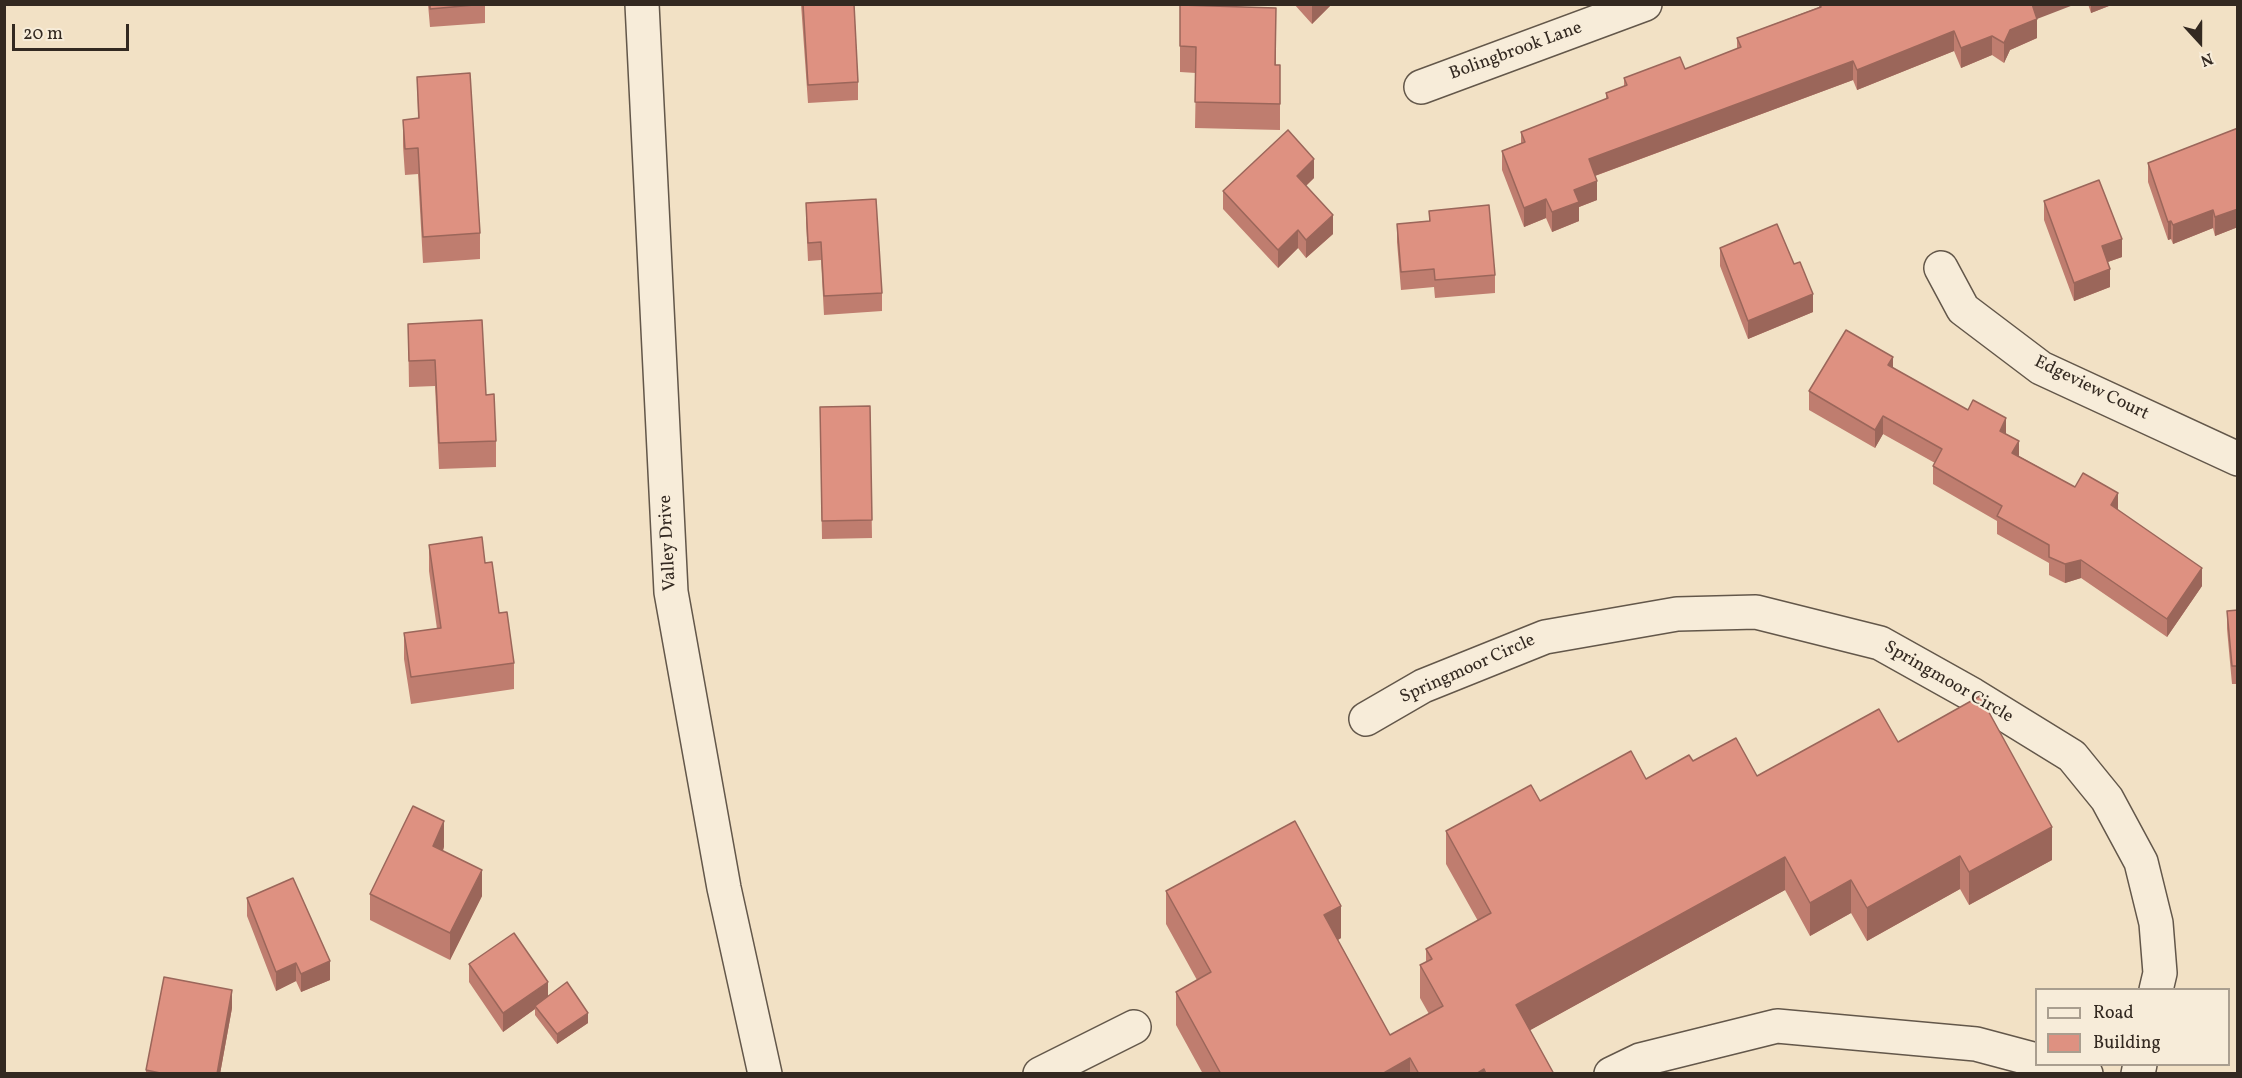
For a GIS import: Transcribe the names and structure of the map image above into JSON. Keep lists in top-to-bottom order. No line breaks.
{"streets":{"street":["Bolingbrook Lane","Edgeview Court","Valley Drive","Springmoor Circle"]},"legend":["Road","Building"],"scale_bar":"20 m","north":"bottom"}
